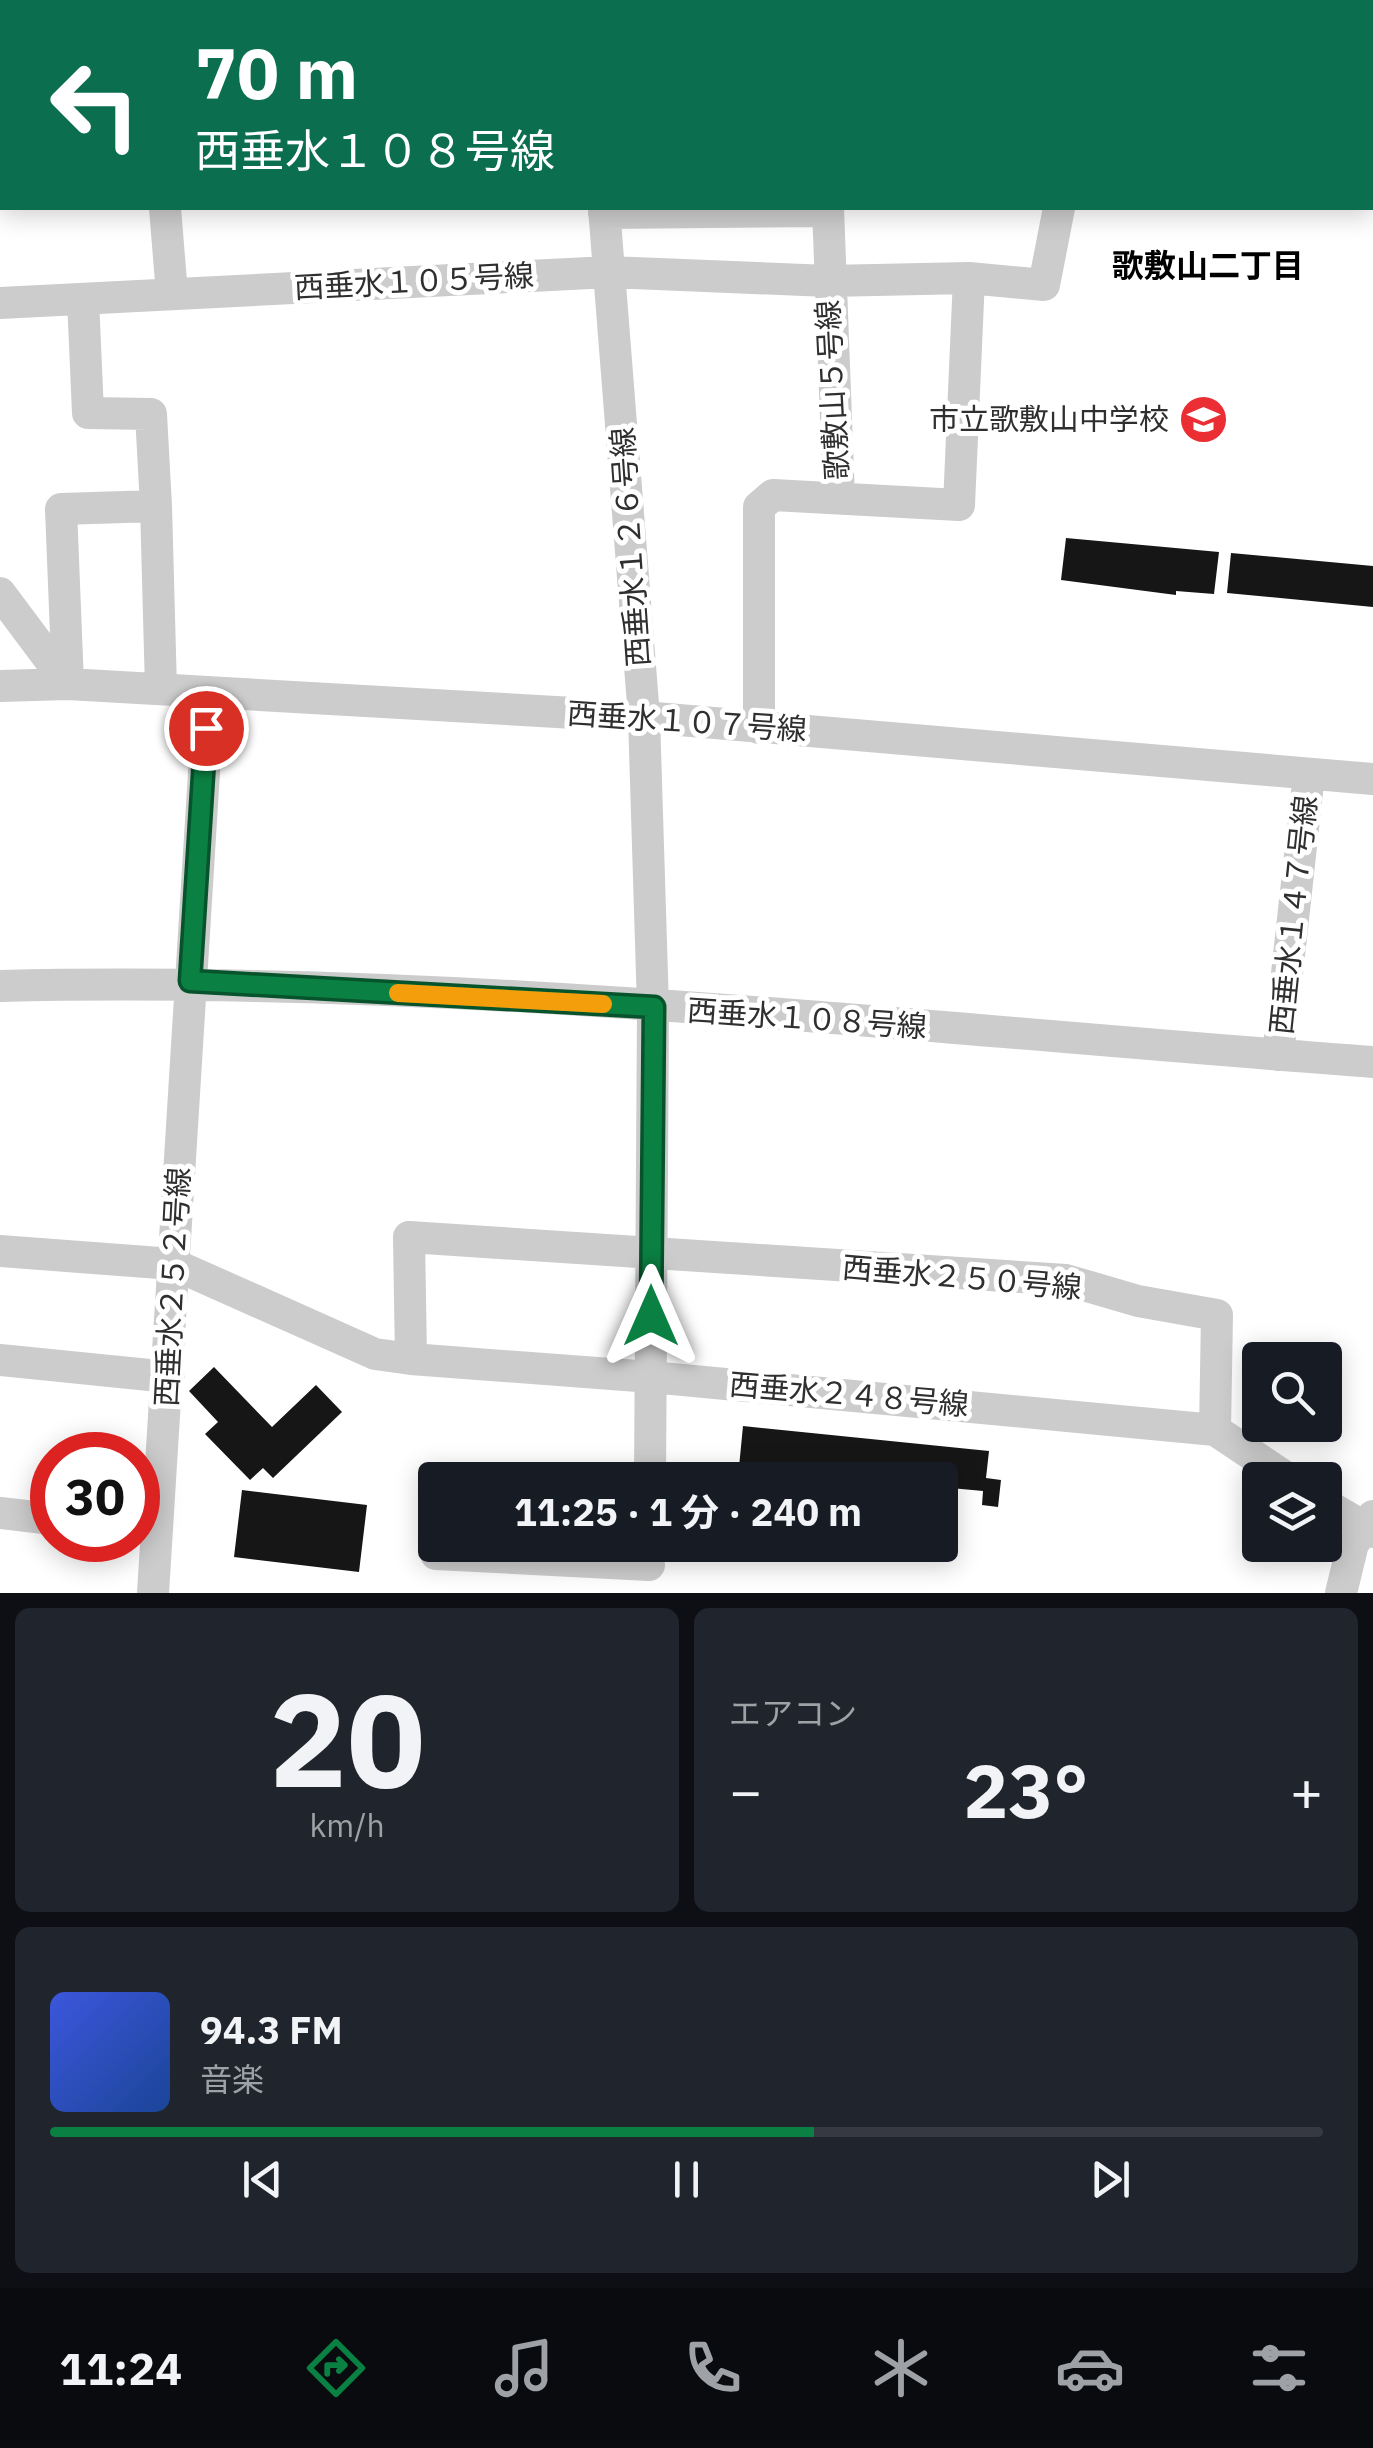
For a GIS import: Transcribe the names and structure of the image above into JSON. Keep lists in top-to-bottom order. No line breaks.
{"streets":{"street":["西垂水１０５号線","歌敷山５号線","西垂水１２６号線","西垂水１０７号線","西垂水１４７号線","西垂水１０８号線","西垂水２５０号線","西垂水２５２号線","西垂水２４８号線"]},"crossings":[["西垂水１０５号線","歌敷山５号線"],["西垂水１０５号線","西垂水１２６号線"],["西垂水１２６号線","西垂水１０７号線"],["西垂水１２６号線","西垂水１０８号線"],["西垂水１２６号線","西垂水２５０号線"],["西垂水１２６号線","西垂水２４８号線"],["西垂水１０７号線","西垂水１４７号線"],["西垂水１０７号線","西垂水２５２号線"],["西垂水１４７号線","西垂水１０８号線"],["西垂水１０８号線","西垂水２５２号線"],["西垂水２５０号線","西垂水２４８号線"],["西垂水２５２号線","西垂水２４８号線"]],"districts":["歌敷山二丁目"],"places":{"school or university":["市立歌敷山中学校"]},"page":{"turn":["70 m","西垂水１０８号線"],"limit":"30","trip":"11:25 · 1 分 · 240 m","tile":[["20","km/h"],"エアコン"],"heat":["−","23°","+"],"song":["94.3 FM","音楽"],"tabs":"11:24"}}
